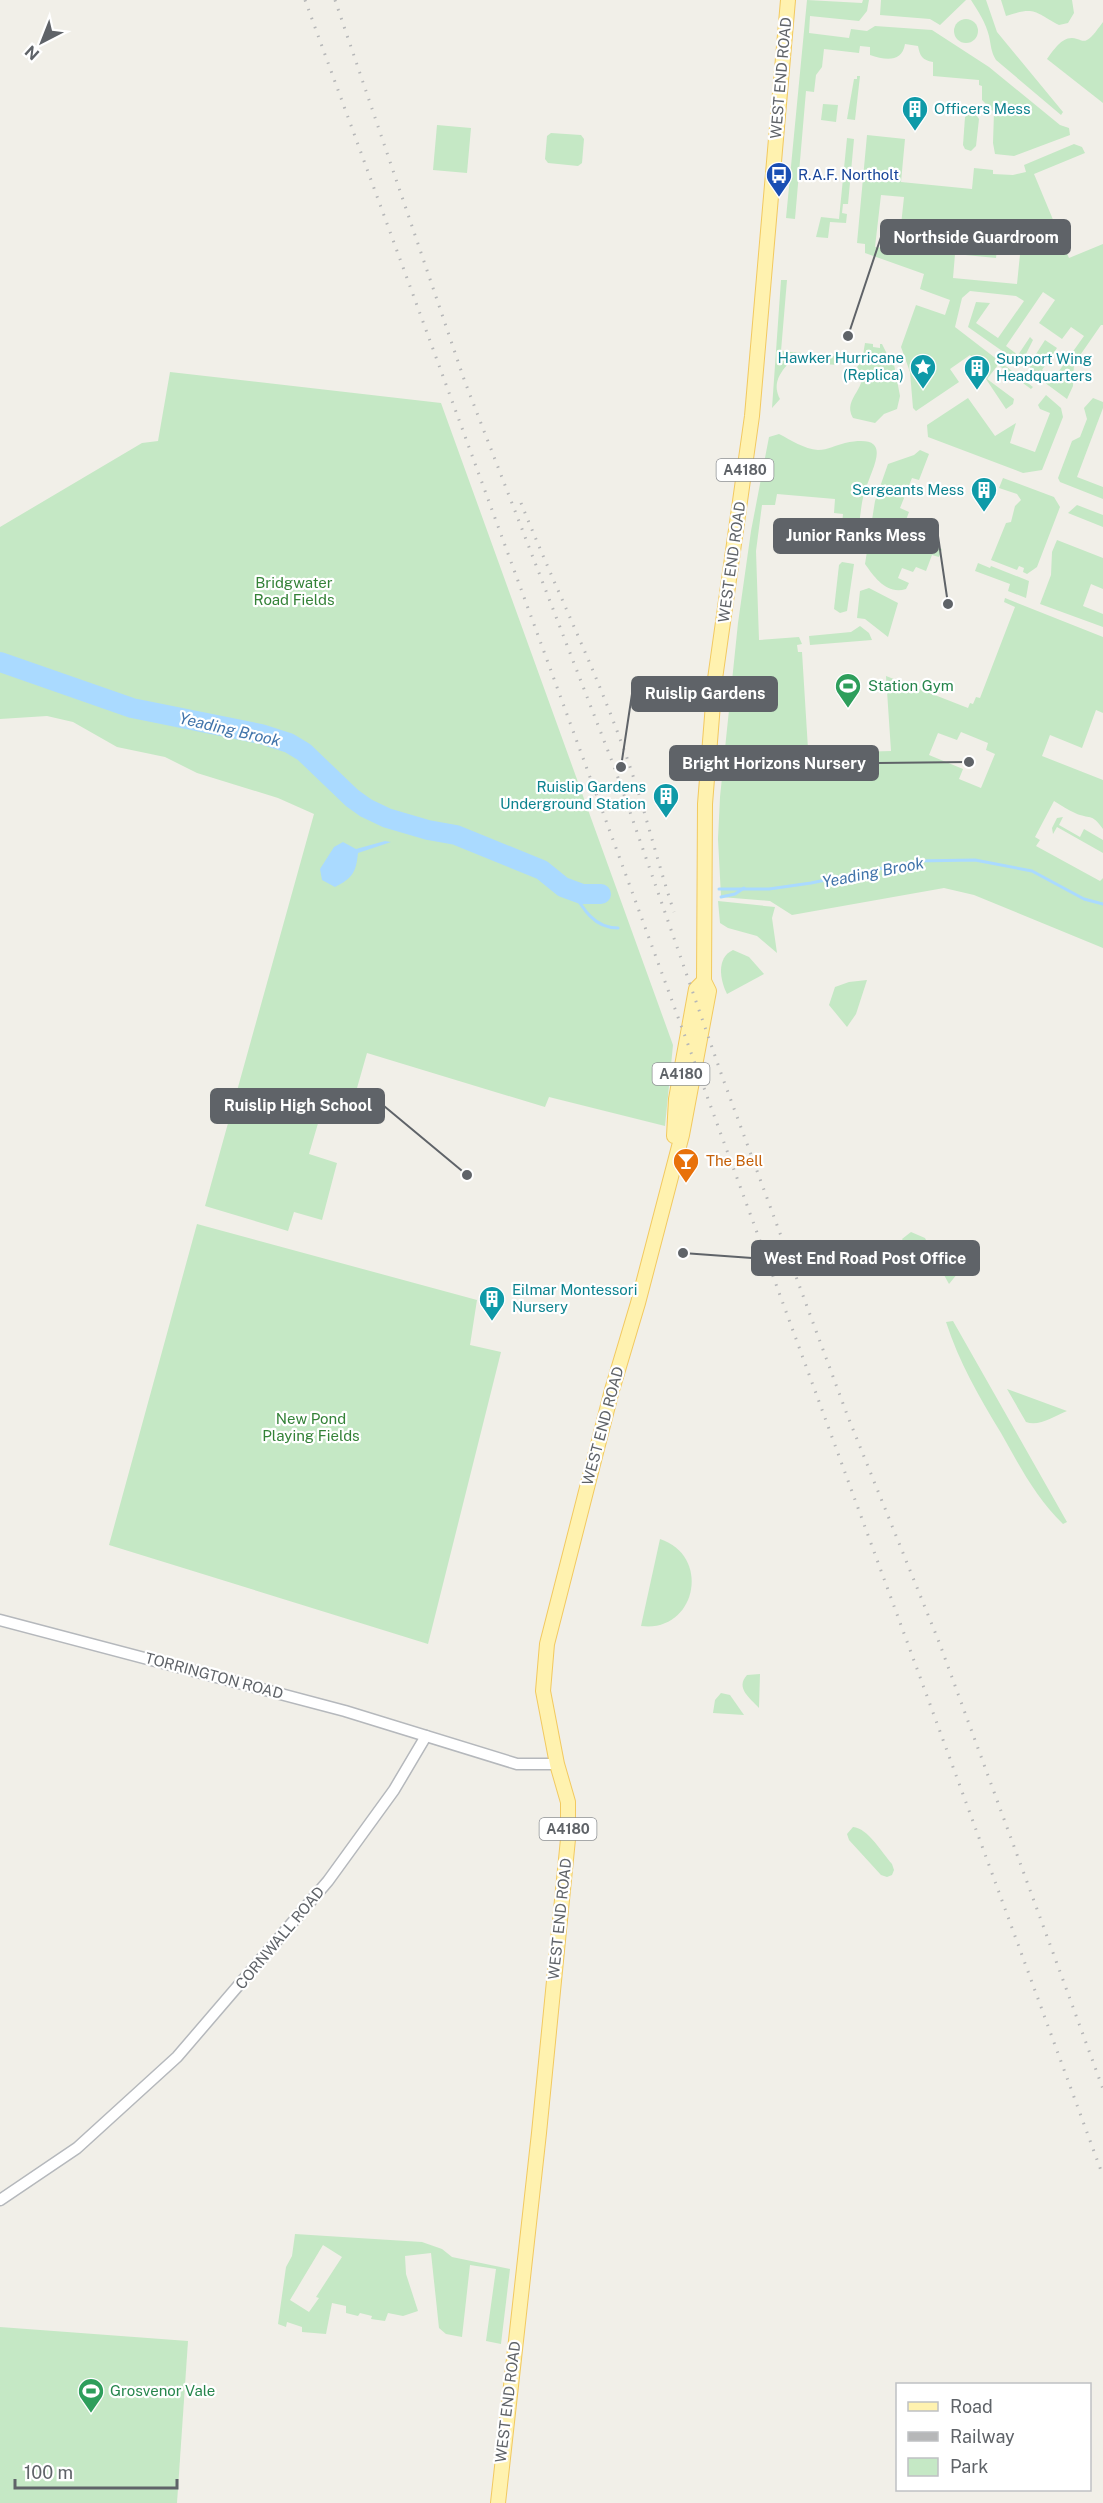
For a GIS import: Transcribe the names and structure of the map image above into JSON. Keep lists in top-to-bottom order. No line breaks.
{"streets":{"main road":["WEST END ROAD","A4180"],"street":["TORRINGTON ROAD","CORNWALL ROAD"]},"crossings":[["TORRINGTON ROAD","CORNWALL ROAD"]],"water":["Yeading Brook"],"parks":["Bridgwater Road Fields","New Pond Playing Fields"],"places":{"building":["Officers Mess","Support Wing Headquarters","Sergeants Mess","Ruislip Gardens Underground Station","Eilmar Montessori Nursery"],"bus stop":["R.A.F. Northolt"],"other":["Northside Guardroom","Junior Ranks Mess","Bright Horizons Nursery","Ruislip Gardens","Ruislip High School","West End Road Post Office"],"place":["Hawker Hurricane (Replica)"],"sports":["Station Gym","Grosvenor Vale"],"bar":["The Bell"]},"legend":["Road","Railway","Park"],"scale_bar":"100 m","north":"bottom left"}
